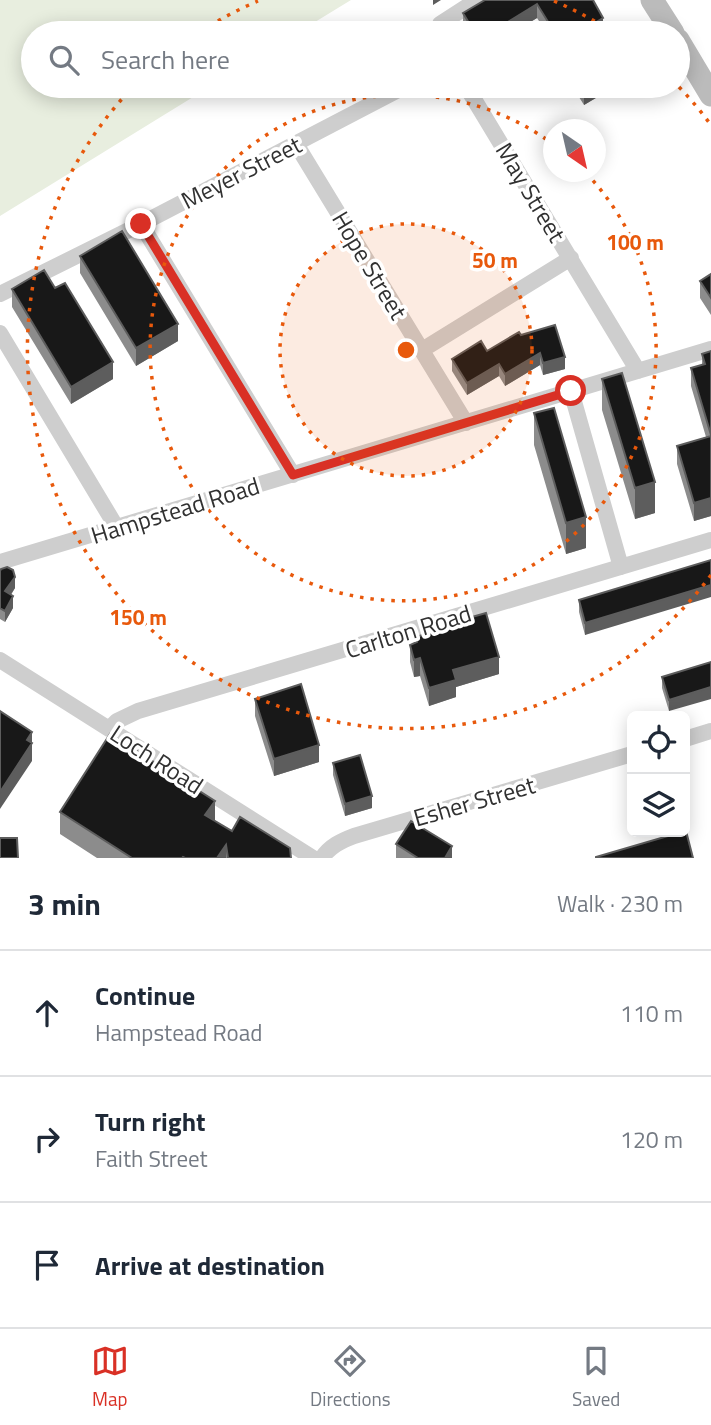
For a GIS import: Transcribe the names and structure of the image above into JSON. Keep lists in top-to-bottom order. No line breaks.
{"streets":{"street":["Meyer Street","May Street","Hope Street","Hampstead Road","Carlton Road","Loch Road","Esher Street"]},"crossings":[["Meyer Street","Hope Street"],["May Street","Hampstead Road"],["Hope Street","Hampstead Road"],["Carlton Road","Loch Road"]],"north":"bottom right","page":{"search":"Search here","heading":["3 min","Walk · 230 m"],"list":[["Continue","Hampstead Road","110 m"],["Turn right","Faith Street","120 m"],"Arrive at destination"],"nav":["Map","Directions","Saved"]},"rings":["100 m","50 m","150 m"]}
